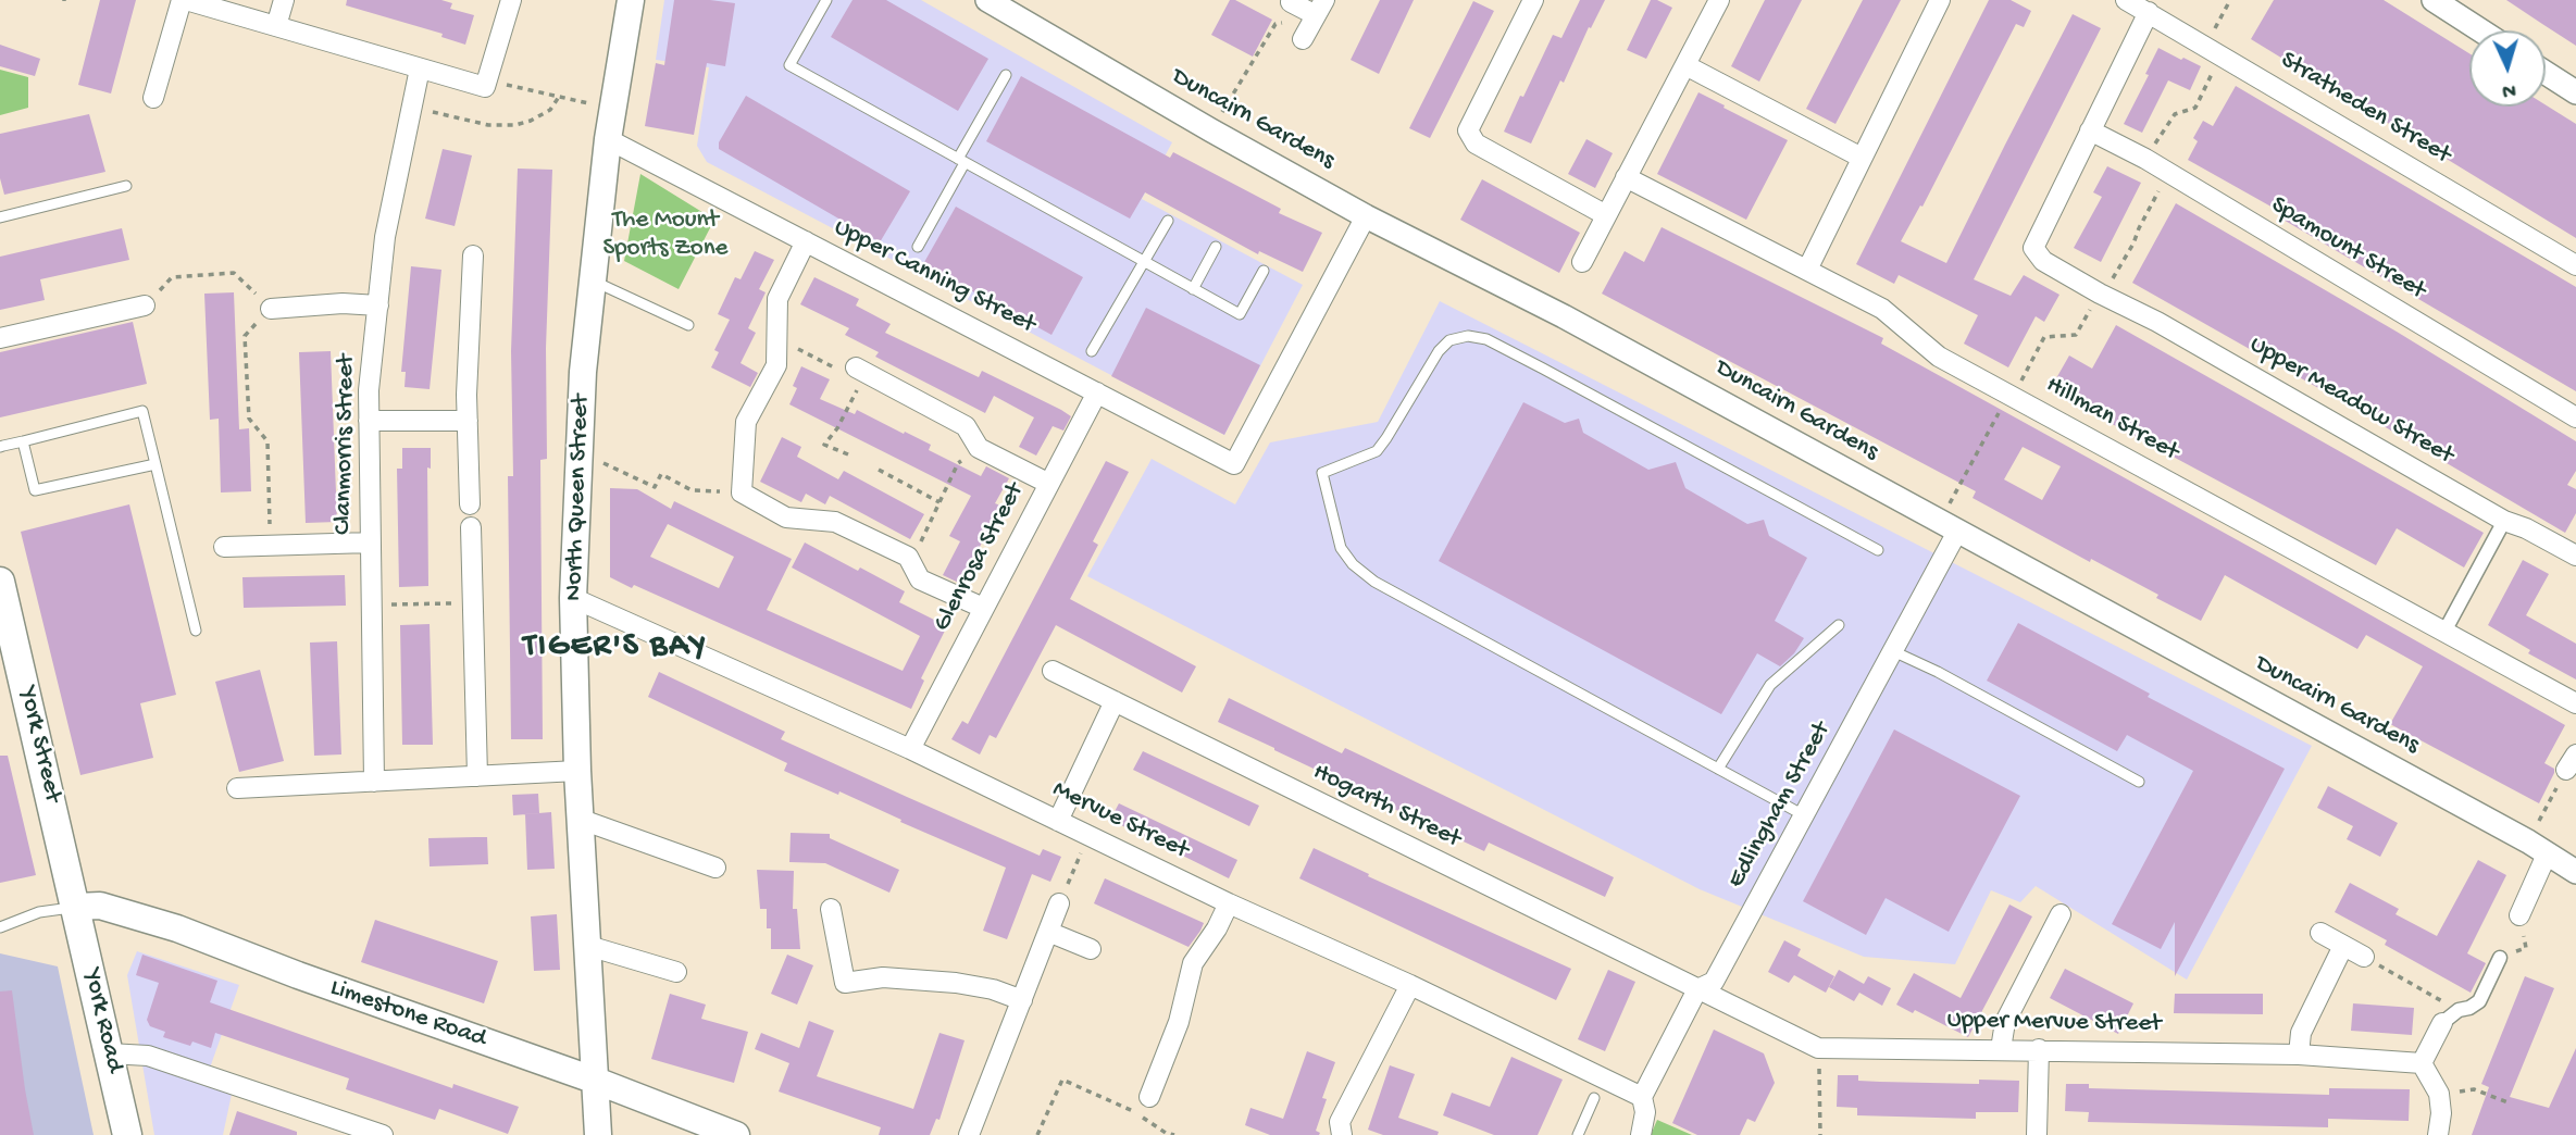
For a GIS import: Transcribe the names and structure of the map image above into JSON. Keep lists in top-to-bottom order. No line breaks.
{"streets":{"main road":["North Queen Street","York Street","Limestone Road","York Road"],"street":["Stratheden Street","Duncairn Gardens","Spamount Street","Upper Canning Street","Upper Meadow Street","Hillman Street","Clanmorris Street","Glenrosa Street","Edlingham Street","Hogarth Street","Mervue Street","Upper Mervue Street"]},"crossings":[["Duncairn Gardens","Upper Canning Street"],["Duncairn Gardens","Edlingham Street"],["Spamount Street","Upper Meadow Street"],["Upper Canning Street","North Queen Street"],["Upper Canning Street","Glenrosa Street"],["North Queen Street","Mervue Street"],["North Queen Street","Limestone Road"],["Glenrosa Street","Mervue Street"],["York Street","Limestone Road"],["York Street","York Road"],["Edlingham Street","Hogarth Street"],["Edlingham Street","Mervue Street"],["Edlingham Street","Upper Mervue Street"],["Hogarth Street","Upper Mervue Street"],["Limestone Road","York Road"]],"districts":["TIGER'S BAY"],"parks":["The Mount Sports Zone"],"north":"bottom"}
